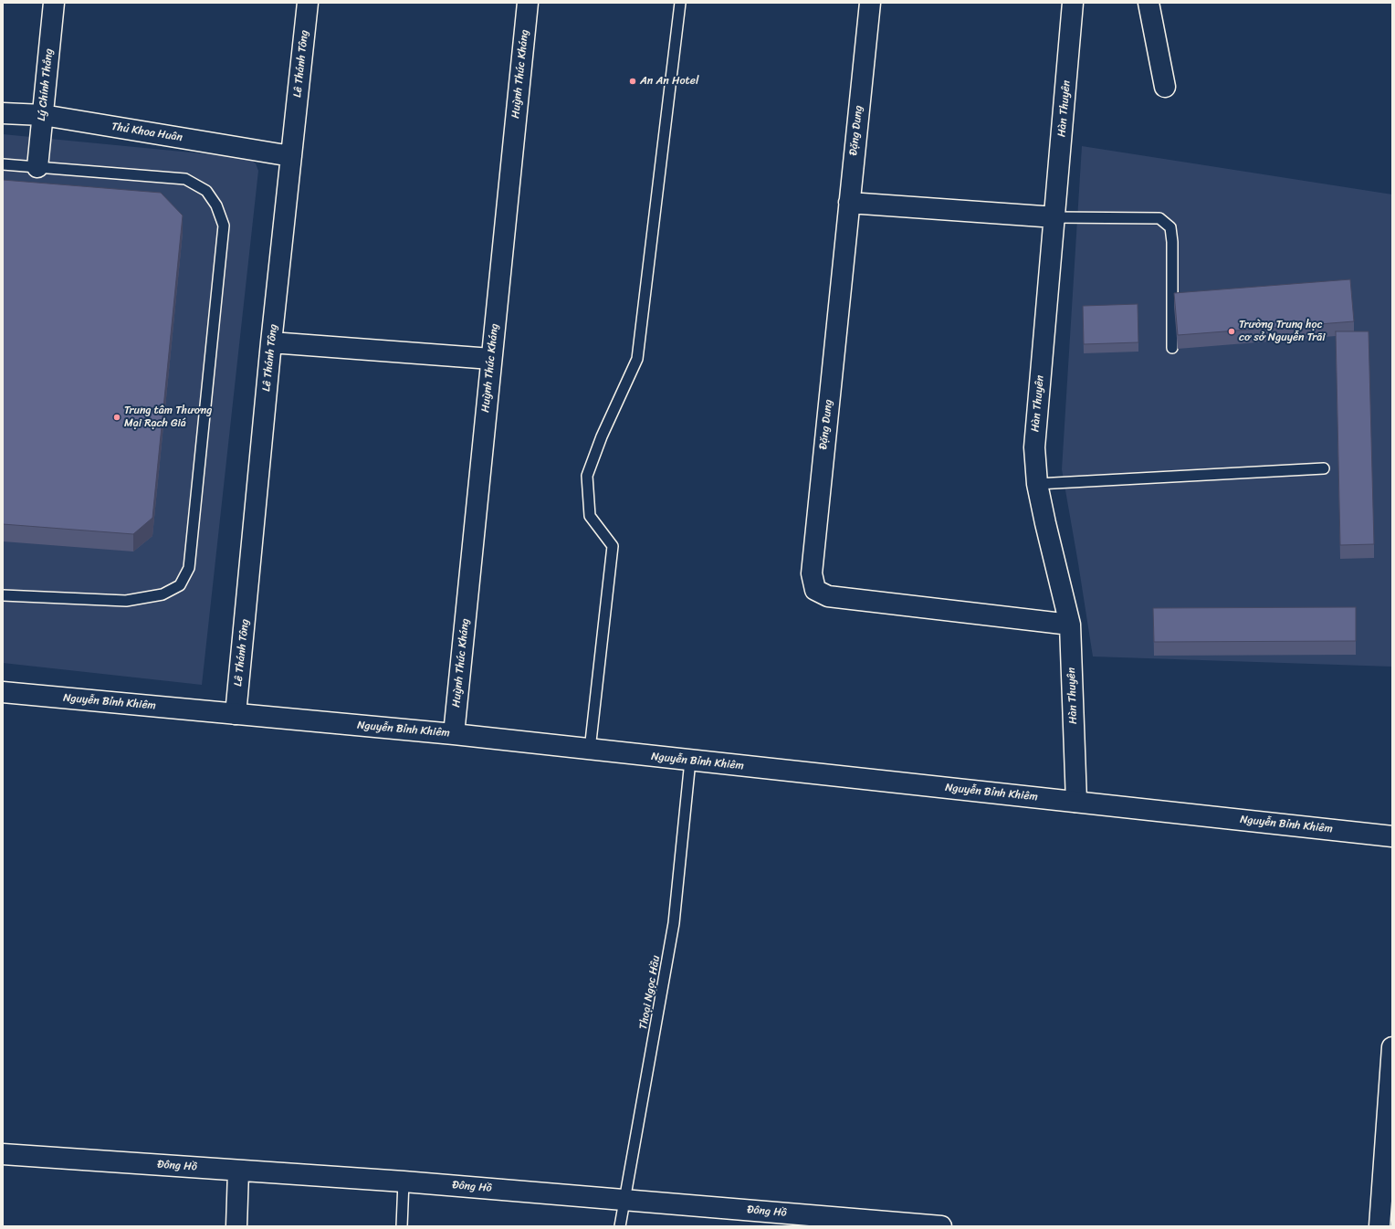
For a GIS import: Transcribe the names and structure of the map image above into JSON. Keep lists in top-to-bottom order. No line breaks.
{"streets":{"street":["Lê Thánh Tông","Huỳnh Thúc Kháng","Lý Chính Thắng","Hàn Thuyên","Đặng Dung","Thủ Khoa Huân","Nguyễn Bỉnh Khiêm","Đông Hồ"],"lane":["Thoại Ngọc Hầu"]},"crossings":[["Lê Thánh Tông","Thủ Khoa Huân"],["Lê Thánh Tông","Nguyễn Bỉnh Khiêm"],["Huỳnh Thúc Kháng","Nguyễn Bỉnh Khiêm"],["Lý Chính Thắng","Thủ Khoa Huân"],["Hàn Thuyên","Đặng Dung"],["Hàn Thuyên","Nguyễn Bỉnh Khiêm"],["Nguyễn Bỉnh Khiêm","Thoại Ngọc Hầu"],["Thoại Ngọc Hầu","Đông Hồ"]],"places":["An An Hotel","Trường Trung học cơ sở Nguyễn Trãi","Trung tâm Thương Mại Rạch Giá"]}
